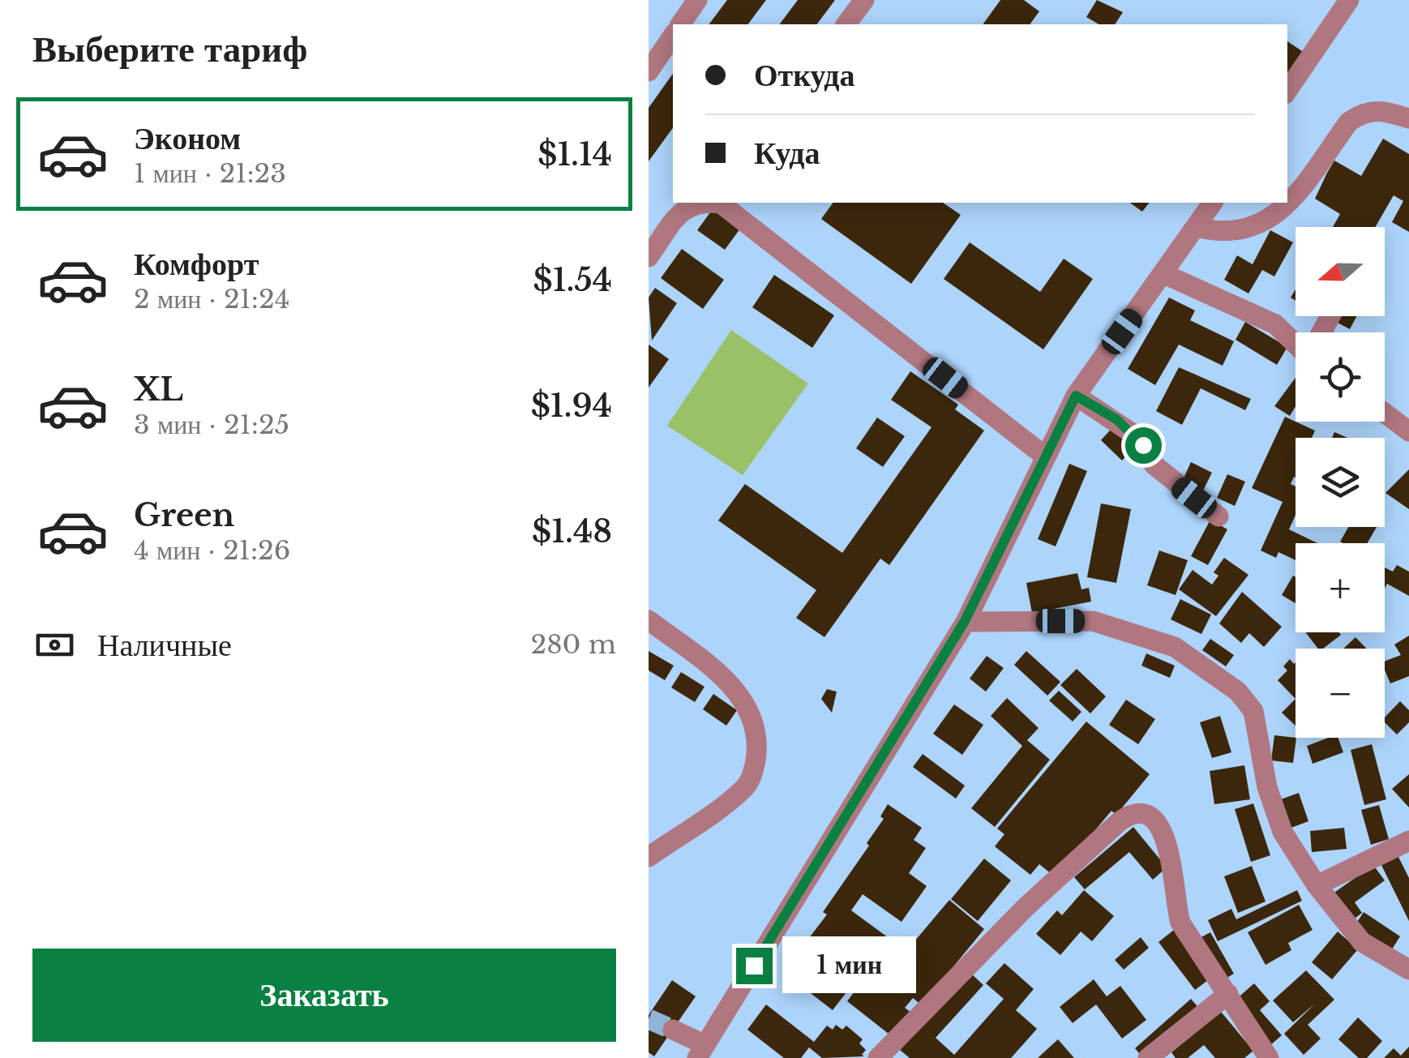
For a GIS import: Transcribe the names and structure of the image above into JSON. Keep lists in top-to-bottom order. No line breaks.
{"north":"left","page":{"heading":"Выберите тариф","banner":["Откуда","Куда"],"list":[{"name":"Эконом","note":"1 мин · 21:23","value":"$1.14"},{"name":"Комфорт","note":"2 мин · 21:24","value":"$1.54"},{"name":"XL","note":"3 мин · 21:25","value":"$1.94"},{"name":"Green","note":"4 мин · 21:26","value":"$1.48"}],"map_buttons":["+","−"],"pay":["Наличные","280 m"],"buttons":"Заказать","bubble":"1 мин"}}
